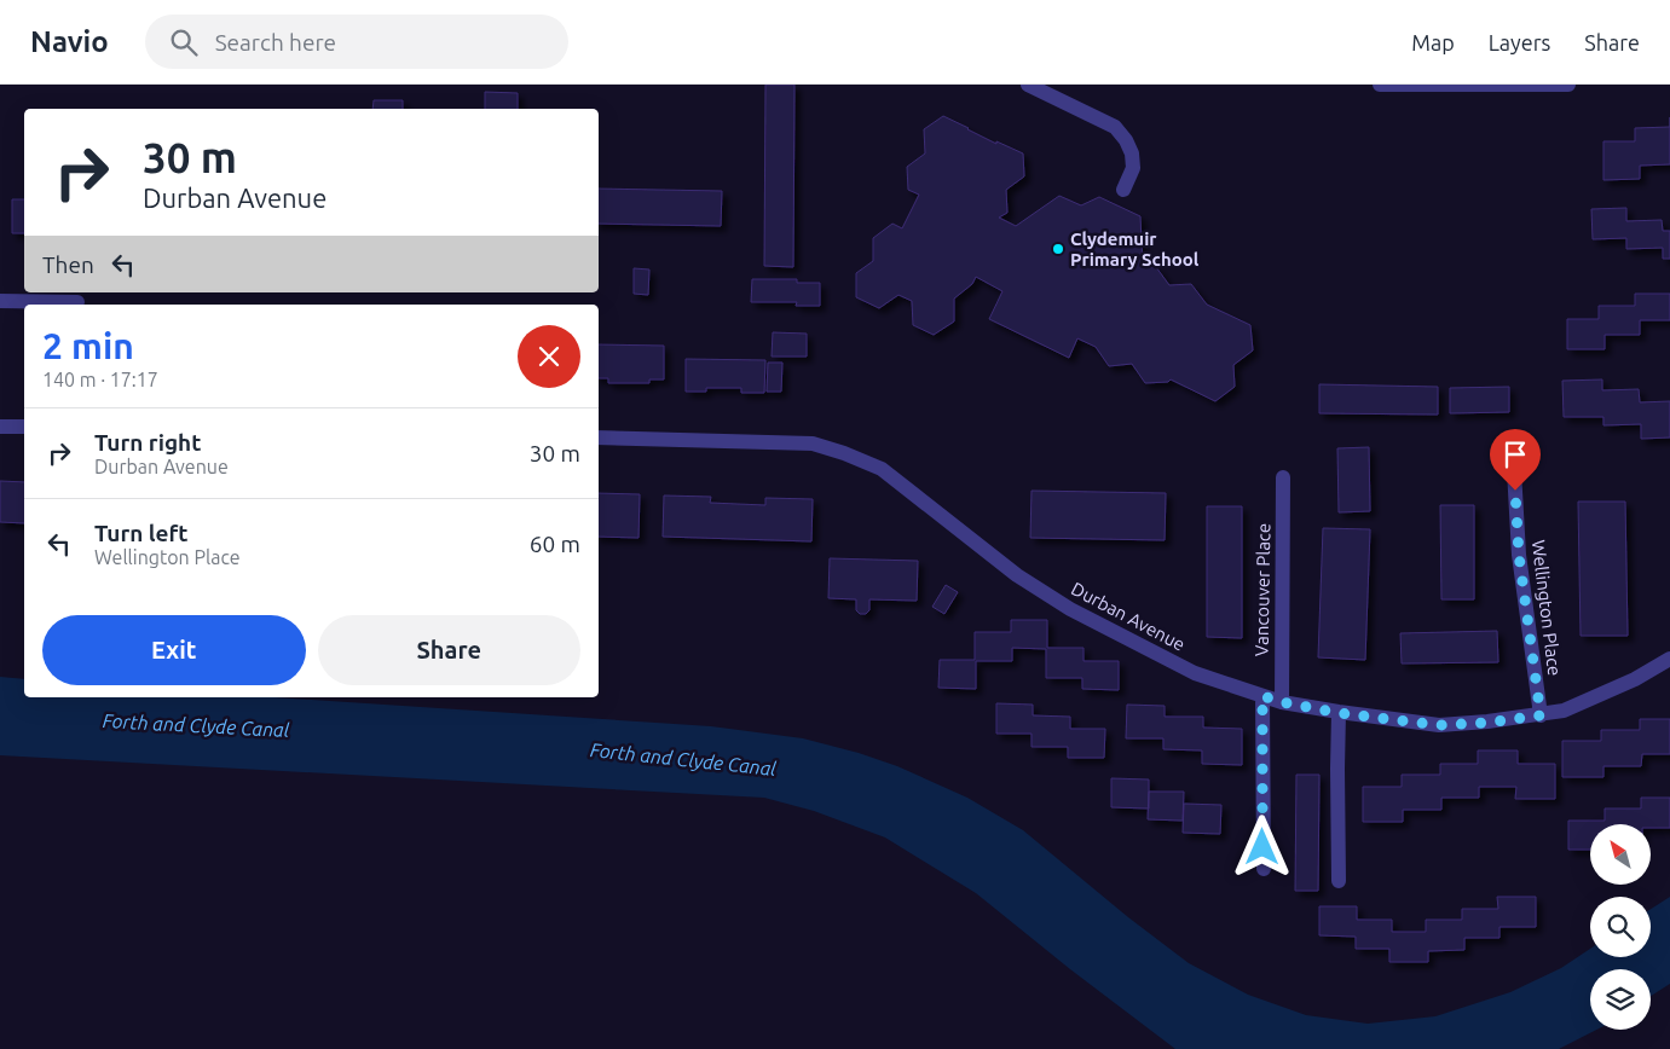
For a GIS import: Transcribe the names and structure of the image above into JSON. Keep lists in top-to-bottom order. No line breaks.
{"streets":{"street":["Vancouver Place","Wellington Place","Durban Avenue"]},"crossings":[["Vancouver Place","Durban Avenue"],["Wellington Place","Durban Avenue"]],"water":["Forth and Clyde Canal"],"places":["Clydemuir Primary School"],"north":"top left","page":{"header":"Navio","search":"Search here","nav":["Map","Layers","Share"],"turn":["30 m","Durban Avenue"],"then":"Then","heading":["2 min","140 m · 17:17"],"list":[{"name":"Turn right","note":"Durban Avenue","value":"30 m"},{"name":"Turn left","note":"Wellington Place","value":"60 m"}],"buttons":["Exit","Share"]}}
